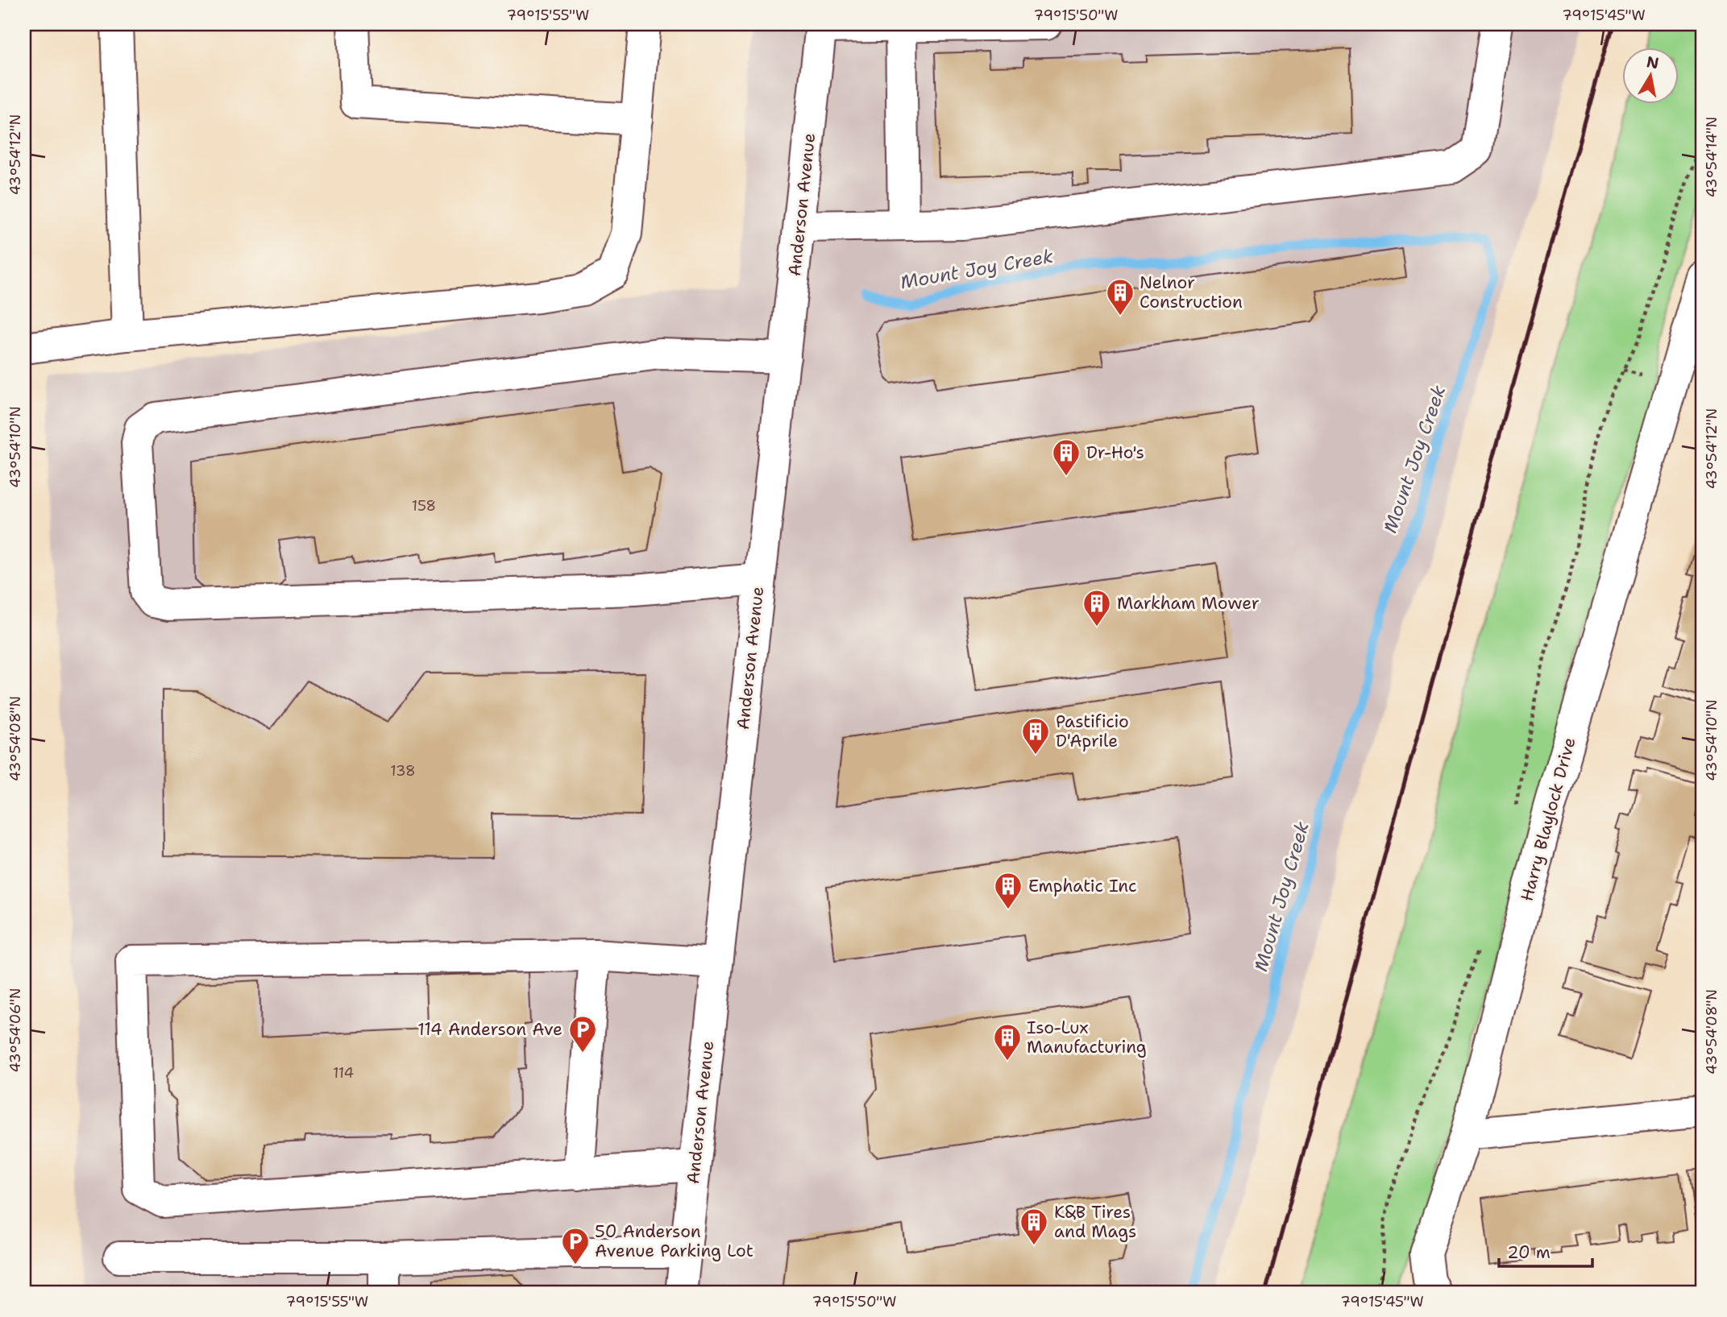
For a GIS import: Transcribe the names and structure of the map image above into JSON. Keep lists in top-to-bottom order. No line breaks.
{"streets":{"street":["Anderson Avenue","Harry Blaylock Drive"]},"water":["Mount Joy Creek"],"places":{"building":["Nelnor Construction","Dr-Ho's","Markham Mower","Pastificio D'Aprile","Emphatic Inc","Iso-Lux Manufacturing","K&B Tires and Mags"],"parking":["114 Anderson Ave","50 Anderson Avenue Parking Lot"]},"house_numbers":["158","138","114"],"scale_bar":"20 m","north":"top","coordinates":["79°15'55\"W","79°15'50\"W","79°15'45\"W","43°54'12\"N","43°54'14\"N","43°54'10\"N","43°54'08\"N","43°54'06\"N"]}
